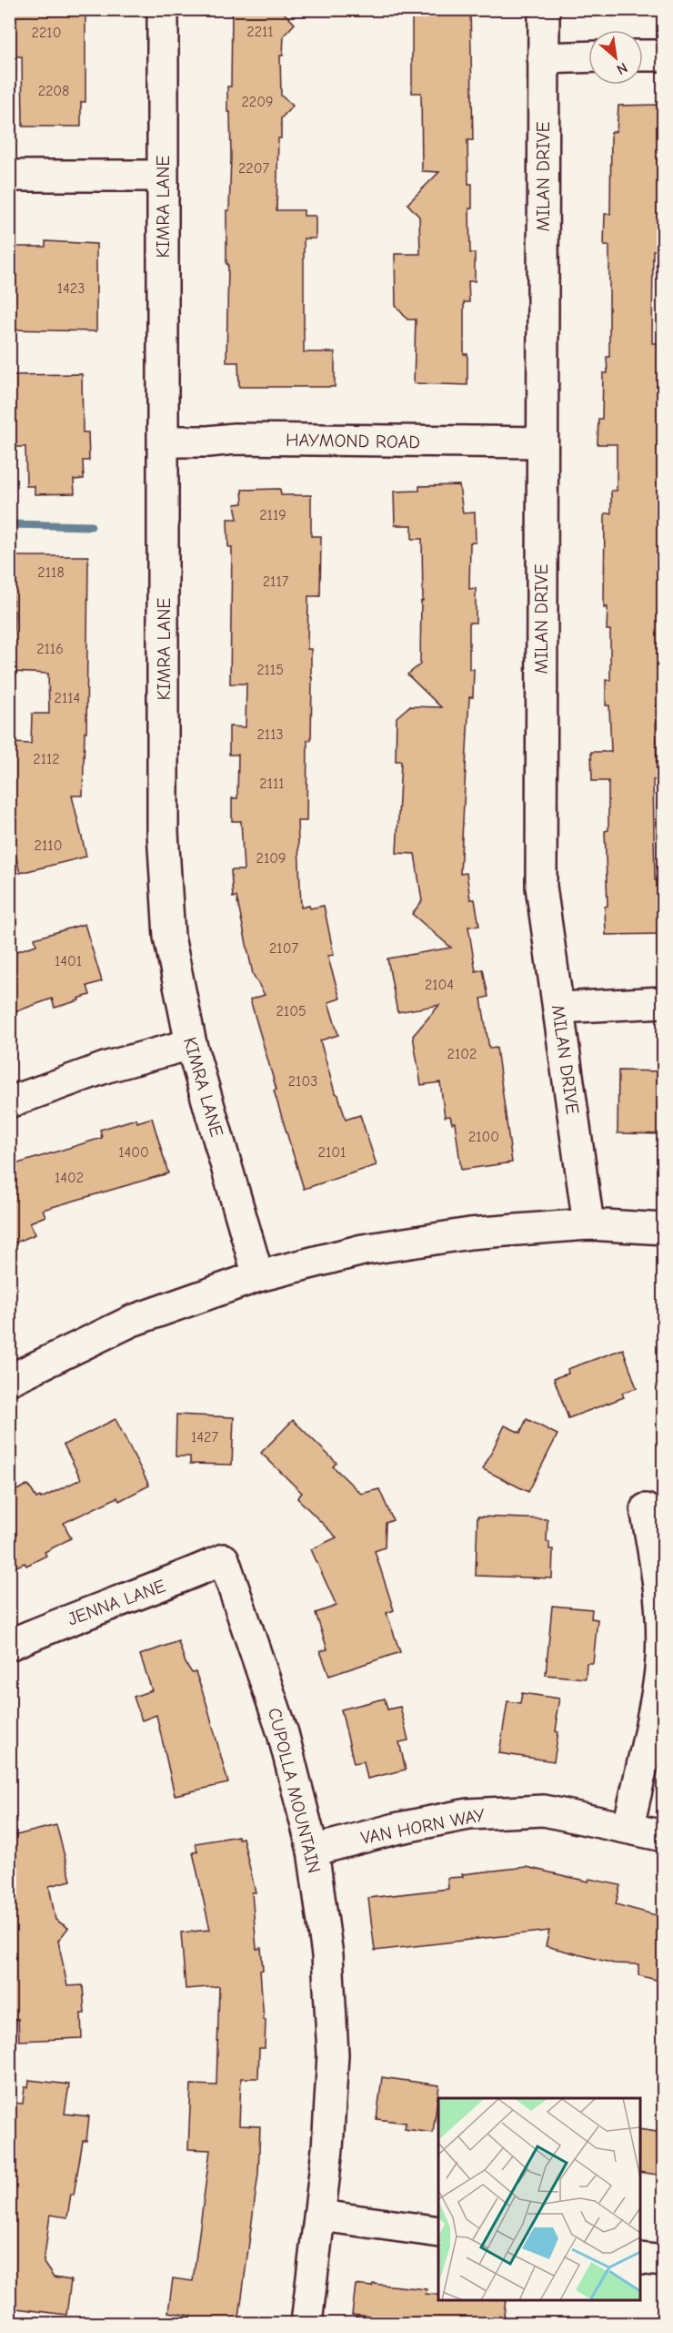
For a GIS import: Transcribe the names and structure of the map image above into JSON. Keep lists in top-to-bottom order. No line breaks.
{"streets":{"street":["MILAN DRIVE","KIMRA LANE","HAYMOND ROAD","JENNA LANE","CUPOLLA MOUNTAIN","VAN HORN WAY"]},"crossings":[["MILAN DRIVE","HAYMOND ROAD"],["KIMRA LANE","HAYMOND ROAD"],["JENNA LANE","CUPOLLA MOUNTAIN"],["CUPOLLA MOUNTAIN","VAN HORN WAY"]],"house_numbers":["2211","2210","2208","2209","2207","1423","2119","2118","2117","2116","2115","2114","2113","2112","2111","2110","2109","2107","1401","2104","2105","2102","2103","2100","1400","2101","1402","1427"],"north":"bottom right"}
